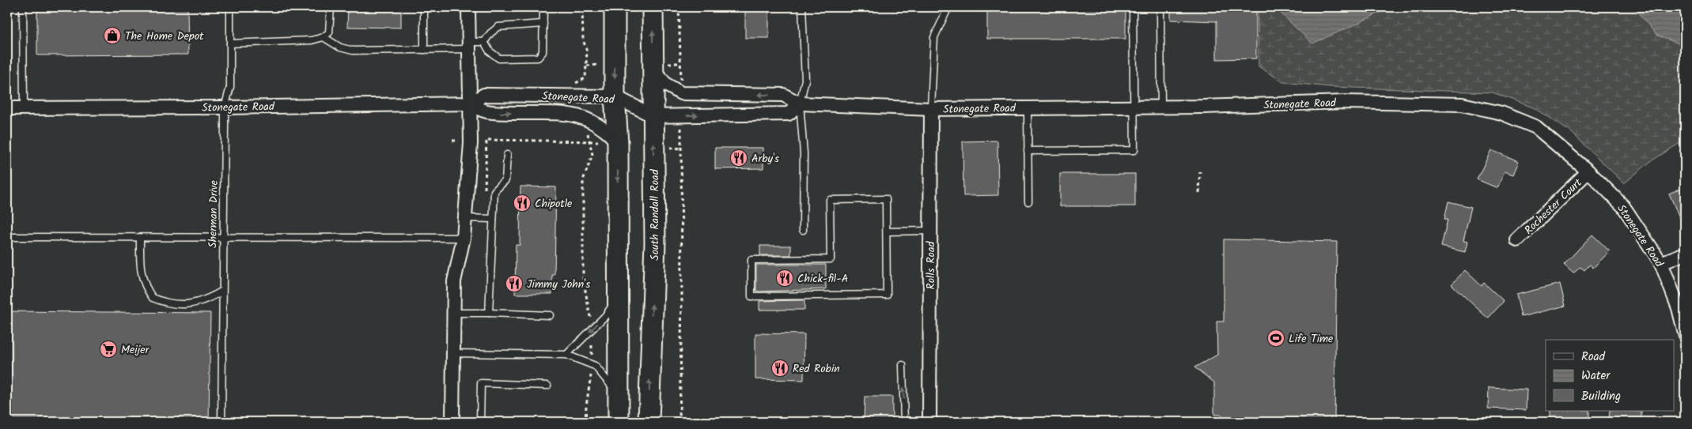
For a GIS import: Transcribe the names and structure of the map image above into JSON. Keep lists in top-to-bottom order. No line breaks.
{"streets":{"main road":["South Randall Road"],"street":["Stonegate Road","Rochester Court","Rolls Road"],"lane":["Sherman Drive"]},"crossings":[["Stonegate Road","Rochester Court"],["Stonegate Road","Sherman Drive"],["Stonegate Road","South Randall Road"],["Stonegate Road","Rolls Road"]],"places":{"shop":["The Home Depot"],"restaurant":["Arby's","Chipotle","Chick-fil-A","Jimmy John's","Red Robin"],"sports":["Life Time"],"supermarket":["Meijer"]},"legend":["Road","Water","Building"]}
